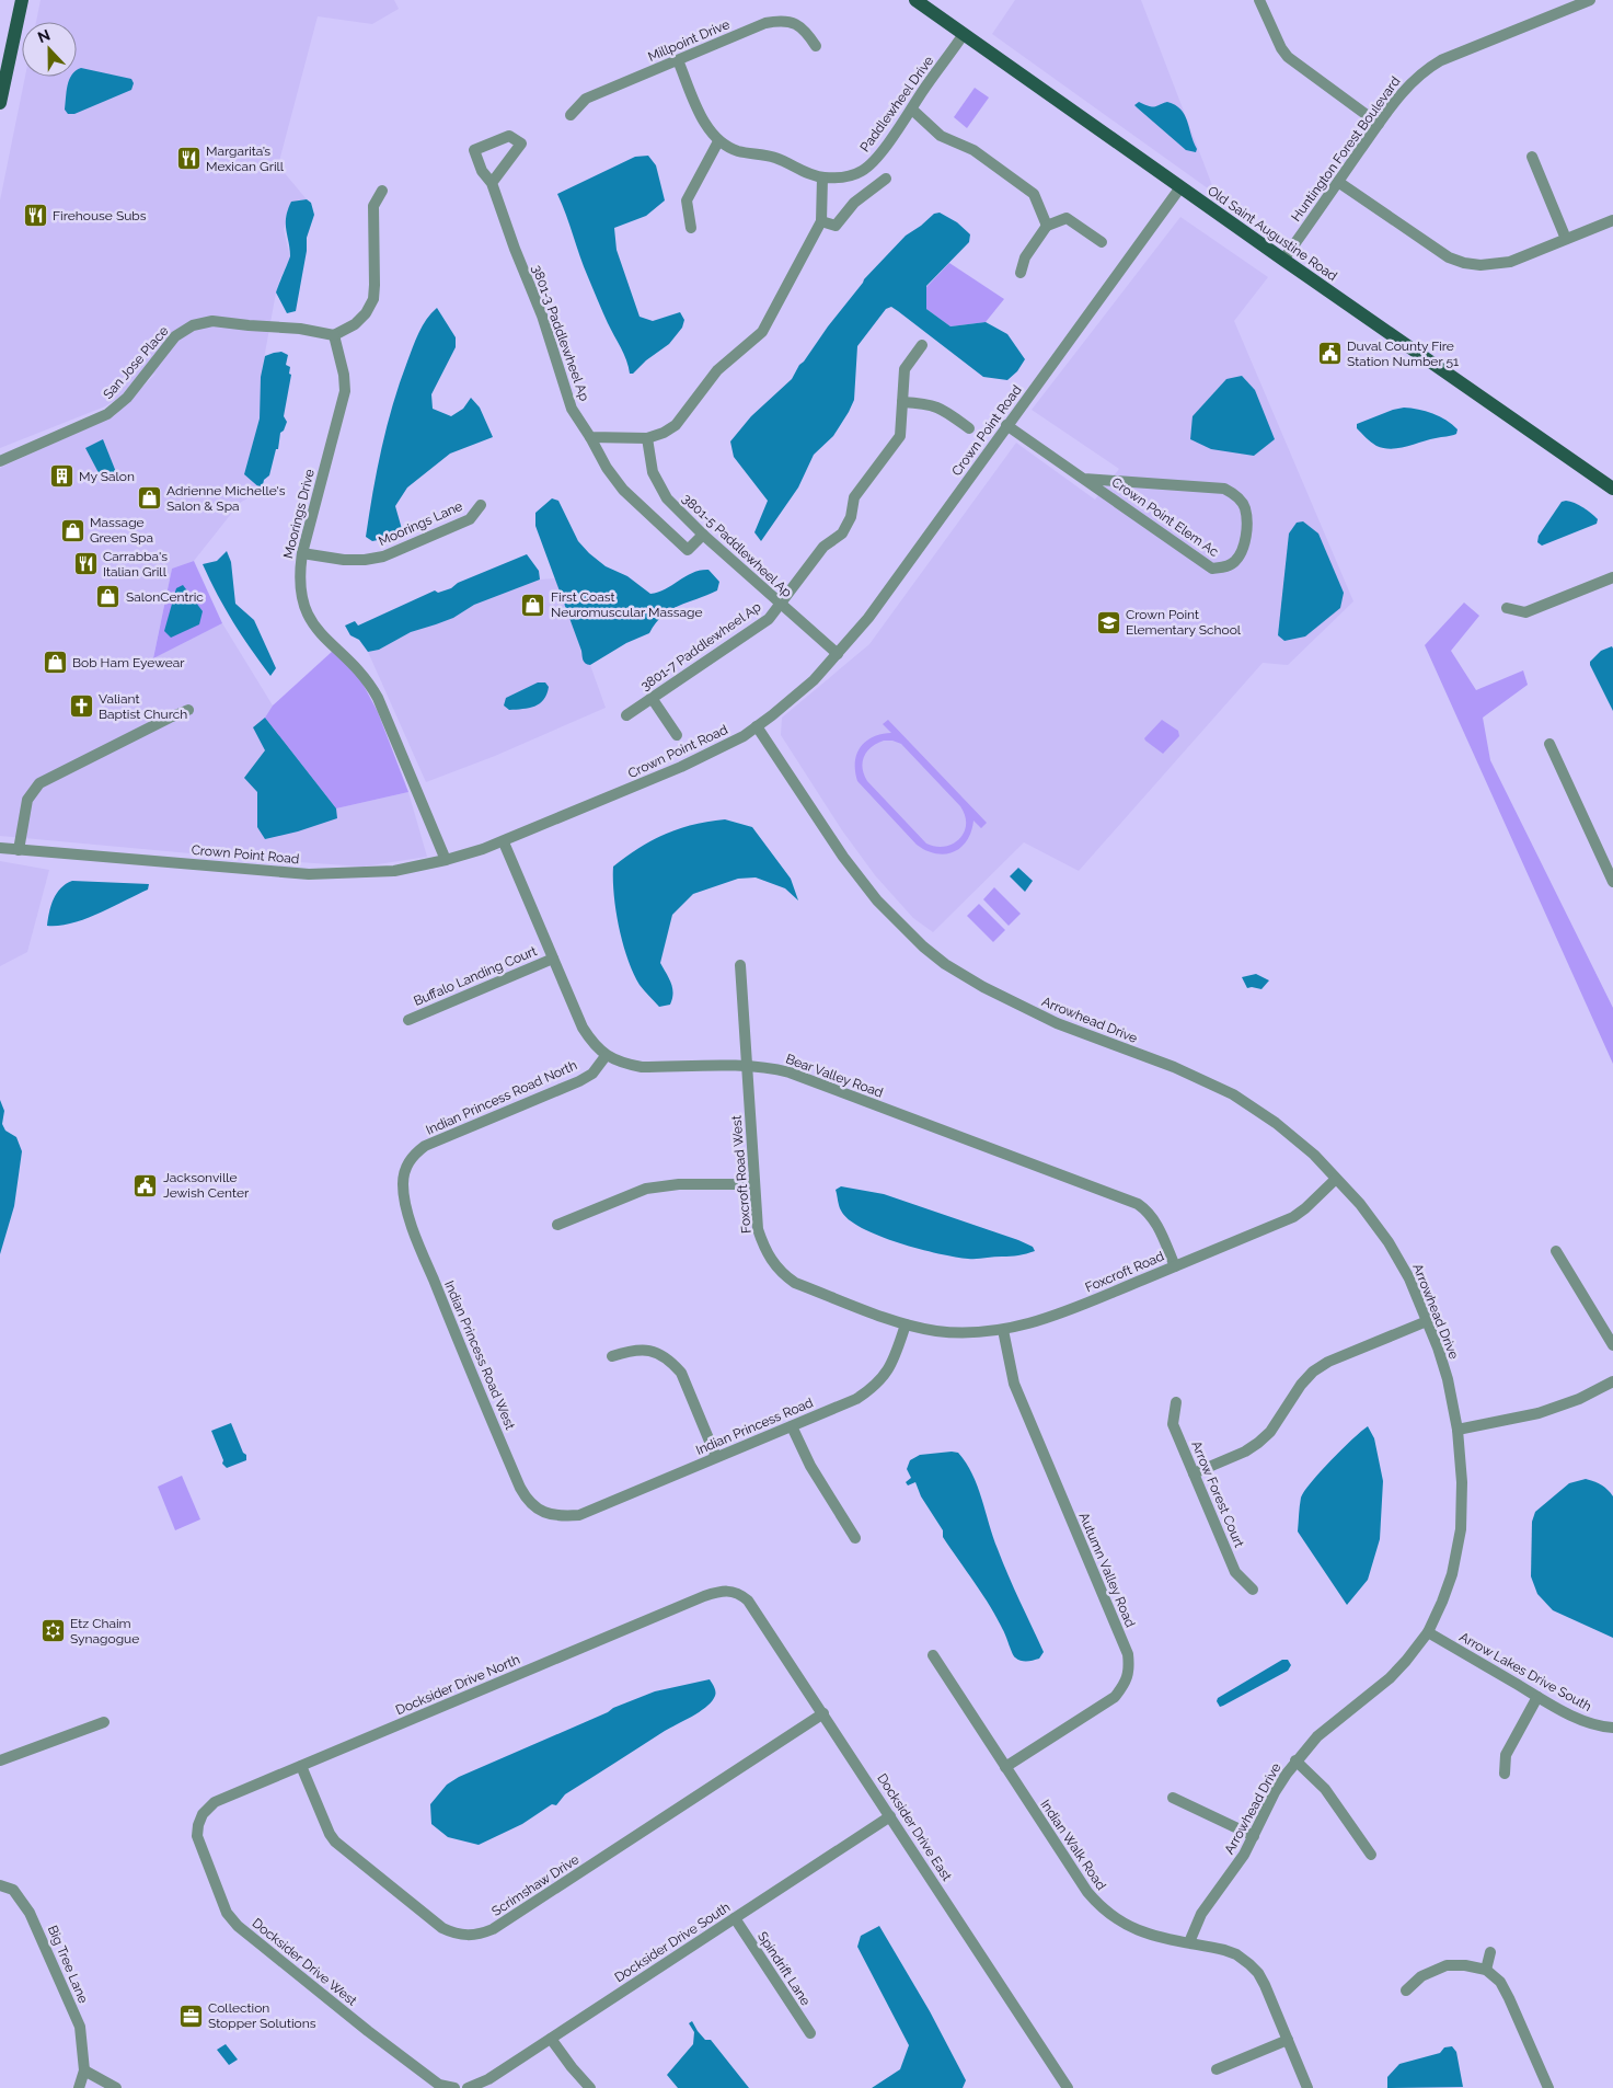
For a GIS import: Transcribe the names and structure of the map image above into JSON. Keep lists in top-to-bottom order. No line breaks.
{"streets":{"main road":["Old Saint Augustine Road"],"street":["Millpoint Drive","Paddlewheel Drive","Huntington Forest Boulevard","3801-3 Paddlewheel Ap","San Jose Place","Crown Point Road","Moorings Drive","Crown Point Elem Ac","Moorings Lane","3801-5 Paddlewheel Ap","3801-7 Paddlewheel Ap","Buffalo Landing Court","Arrowhead Drive","Bear Valley Road","Indian Princess Road North","Foxcroft Road West","Foxcroft Road","Indian Princess Road West","Indian Princess Road","Arrow Forest Court","Autumn Valley Road","Arrow Lakes Drive South","Docksider Drive North","Docksider Drive East","Indian Walk Road","Scrimshaw Drive","Docksider Drive South","Docksider Drive West","Big Tree Lane","Spindrift Lane"]},"crossings":[["Paddlewheel Drive","Old Saint Augustine Road"],["Huntington Forest Boulevard","Old Saint Augustine Road"],["Old Saint Augustine Road","Crown Point Road"],["3801-3 Paddlewheel Ap","3801-5 Paddlewheel Ap"],["San Jose Place","Moorings Drive"],["Crown Point Road","Moorings Drive"],["Crown Point Road","Crown Point Elem Ac"],["Crown Point Road","3801-5 Paddlewheel Ap"],["Crown Point Road","Arrowhead Drive"],["Crown Point Road","Bear Valley Road"],["Moorings Drive","Moorings Lane"],["3801-5 Paddlewheel Ap","3801-7 Paddlewheel Ap"],["Buffalo Landing Court","Bear Valley Road"],["Arrowhead Drive","Foxcroft Road"],["Arrowhead Drive","Arrow Lakes Drive South"],["Arrowhead Drive","Indian Walk Road"],["Bear Valley Road","Indian Princess Road North"],["Bear Valley Road","Foxcroft Road West"],["Bear Valley Road","Foxcroft Road"],["Indian Princess Road North","Indian Princess Road West"],["Foxcroft Road West","Foxcroft Road"],["Foxcroft Road West","Indian Princess Road"],["Foxcroft Road","Indian Princess Road"],["Foxcroft Road","Autumn Valley Road"],["Indian Princess Road West","Indian Princess Road"],["Autumn Valley Road","Indian Walk Road"],["Docksider Drive North","Docksider Drive East"],["Docksider Drive North","Scrimshaw Drive"],["Docksider Drive North","Docksider Drive West"],["Docksider Drive East","Scrimshaw Drive"],["Docksider Drive East","Docksider Drive South"],["Docksider Drive South","Spindrift Lane"]],"places":{"restaurant":["Margarita’s Mexican Grill","Firehouse Subs","Carrabba's Italian Grill"],"public building":["Duval County Fire Station Number 51","Jacksonville Jewish Center"],"building":["My Salon"],"shop":["Adrienne Michelle's Salon & Spa","Massage Green Spa","SalonCentric","First Coast Neuromuscular Massage","Bob Ham Eyewear"],"school or university":["Crown Point Elementary School"],"church":["Valiant Baptist Church"],"synagogue":["Etz Chaim Synagogue"],"office":["Collection Stopper Solutions"]},"north":"top"}
